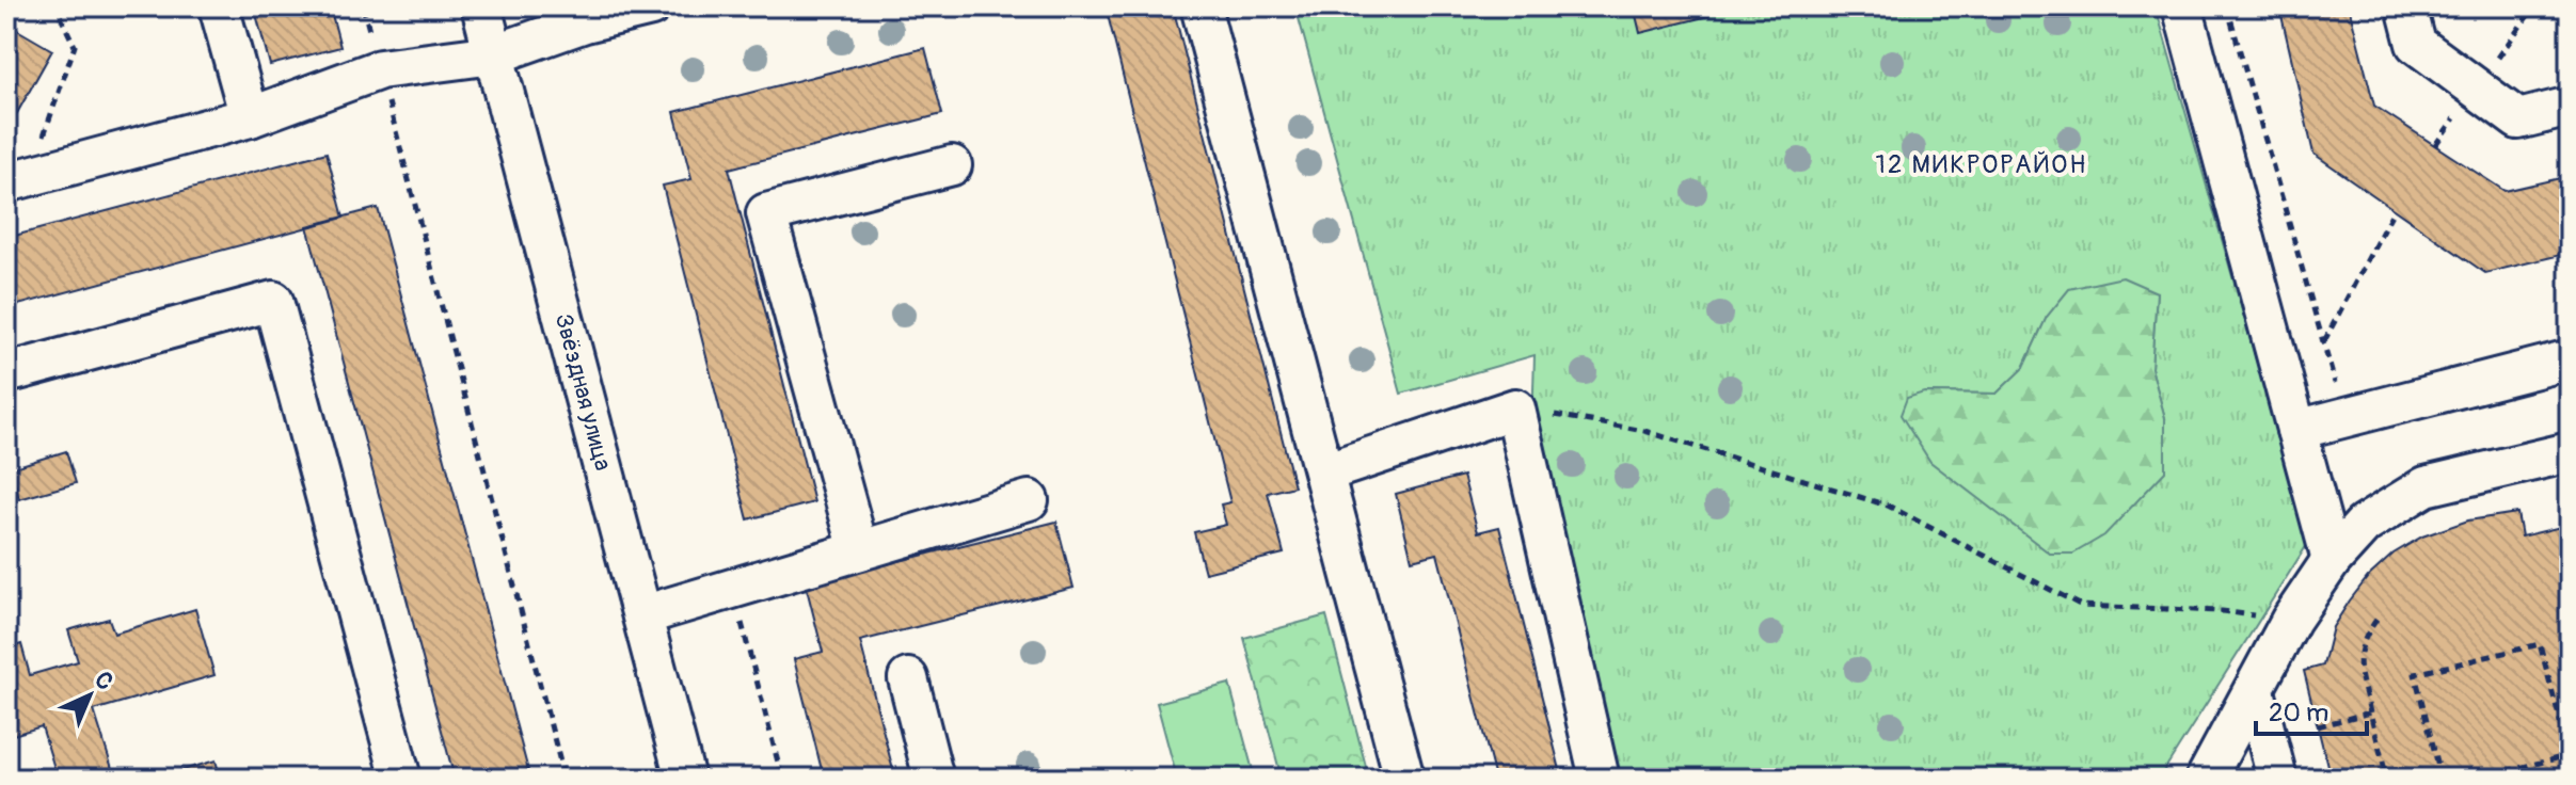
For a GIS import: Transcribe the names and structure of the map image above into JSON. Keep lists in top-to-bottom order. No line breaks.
{"streets":{"street":["Звёздная улица"]},"districts":["12 МИКРОРАЙОН"],"scale_bar":"20 m","north":"top right"}
